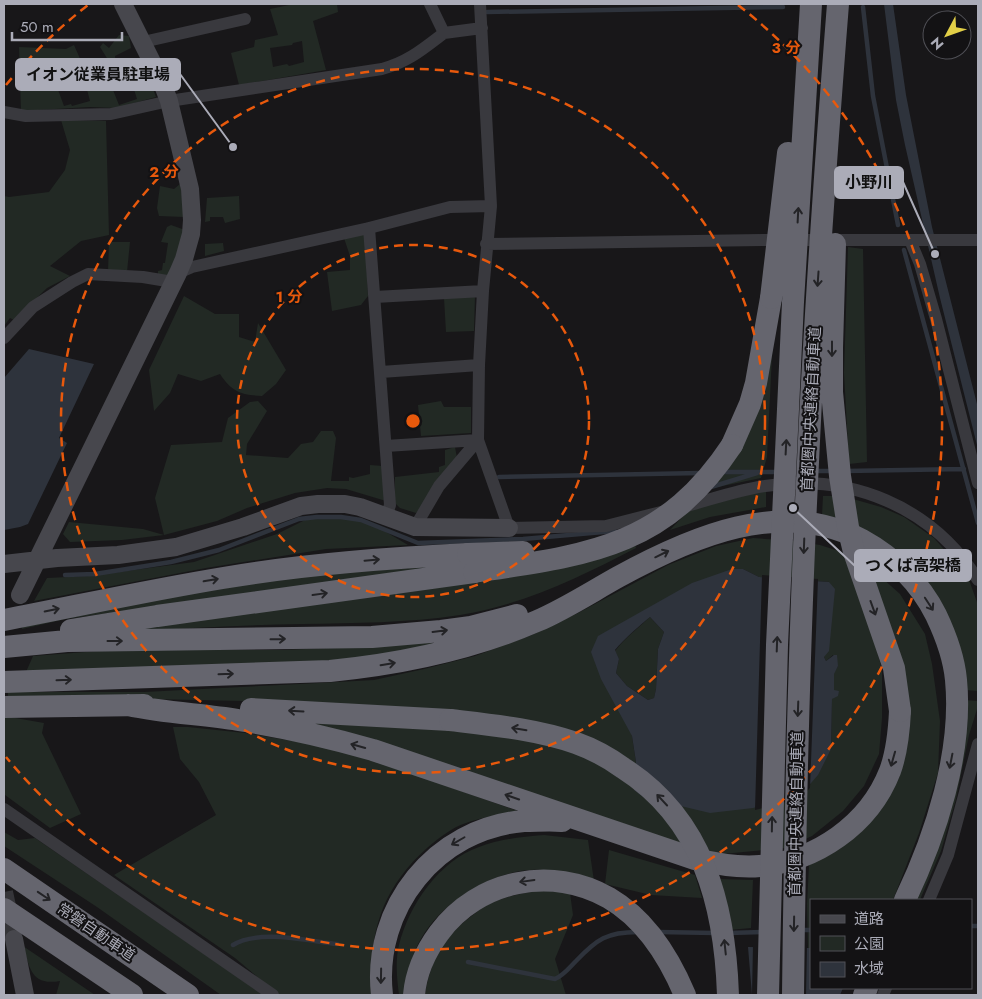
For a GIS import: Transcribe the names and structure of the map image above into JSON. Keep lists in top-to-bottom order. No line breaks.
{"streets":{"highway":["首都圏中央連絡自動車道","常磐自動車道"]},"places":["イオン従業員駐車場","小野川","つくば高架橋"],"legend":["道路","公園","水域"],"scale_bar":"50 m","north":"bottom left","rings":["3 分","2 分","1 分"]}
